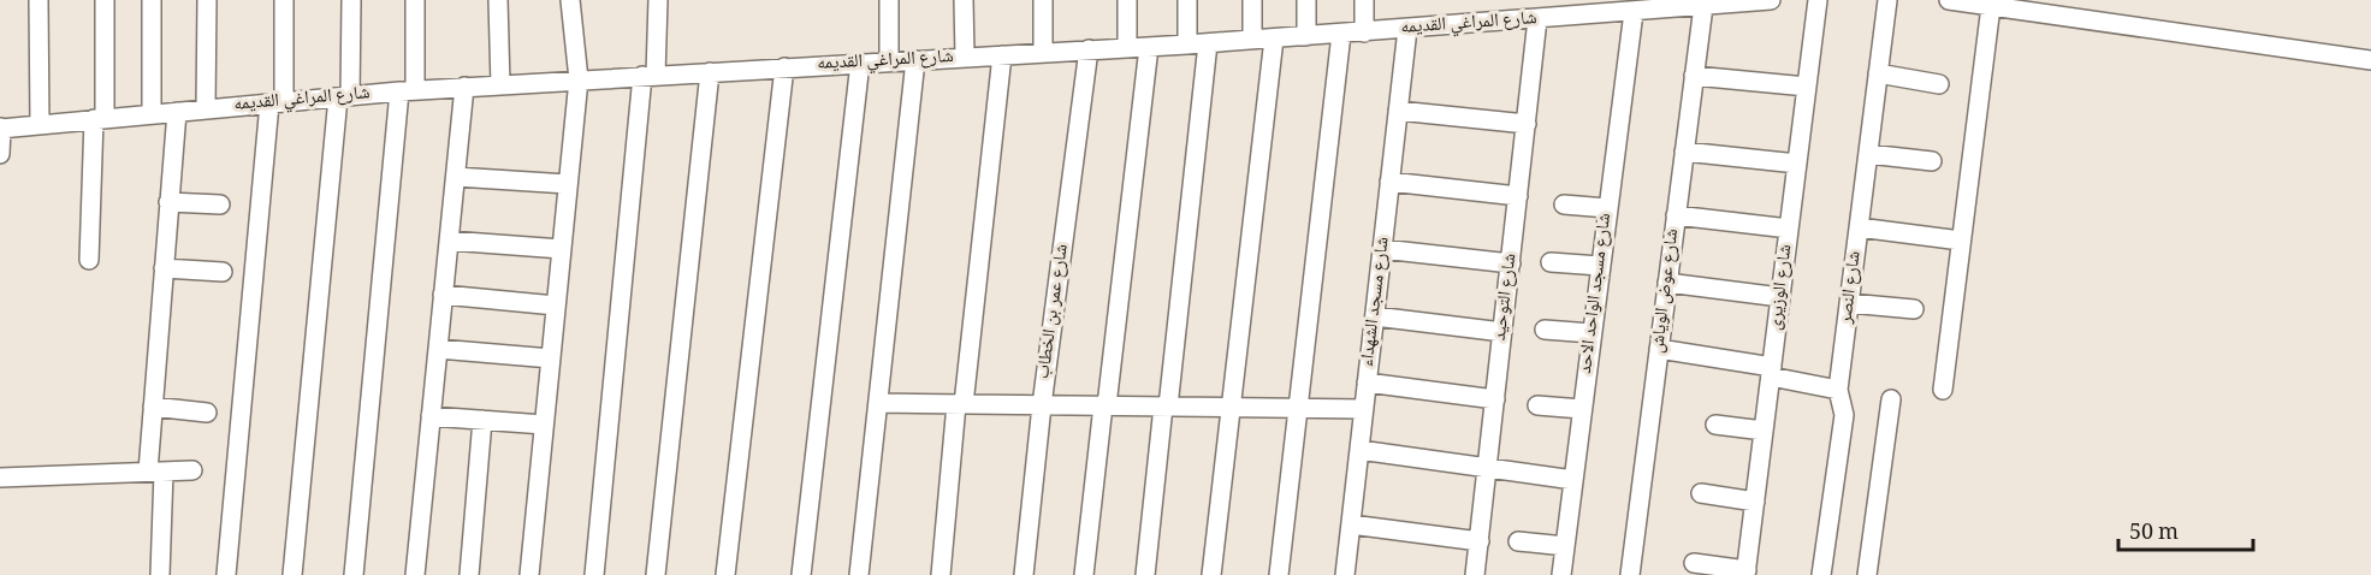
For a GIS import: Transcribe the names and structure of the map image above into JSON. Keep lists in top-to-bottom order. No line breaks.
{"streets":{"street":["شارع المراغي القديمه","شارع الوزيرى","شارع النصر","شارع عوض الوياش","شارع مسجد الواحد الاحد","شارع التوحيد","شارع مسجد الشهداء","شارع عمر بن الخطاب"]},"crossings":[["شارع المراغي القديمه","شارع عوض الوياش"],["شارع المراغي القديمه","شارع مسجد الواحد الاحد"],["شارع المراغي القديمه","شارع التوحيد"],["شارع المراغي القديمه","شارع مسجد الشهداء"],["شارع المراغي القديمه","شارع عمر بن الخطاب"]],"scale_bar":"50 m"}
